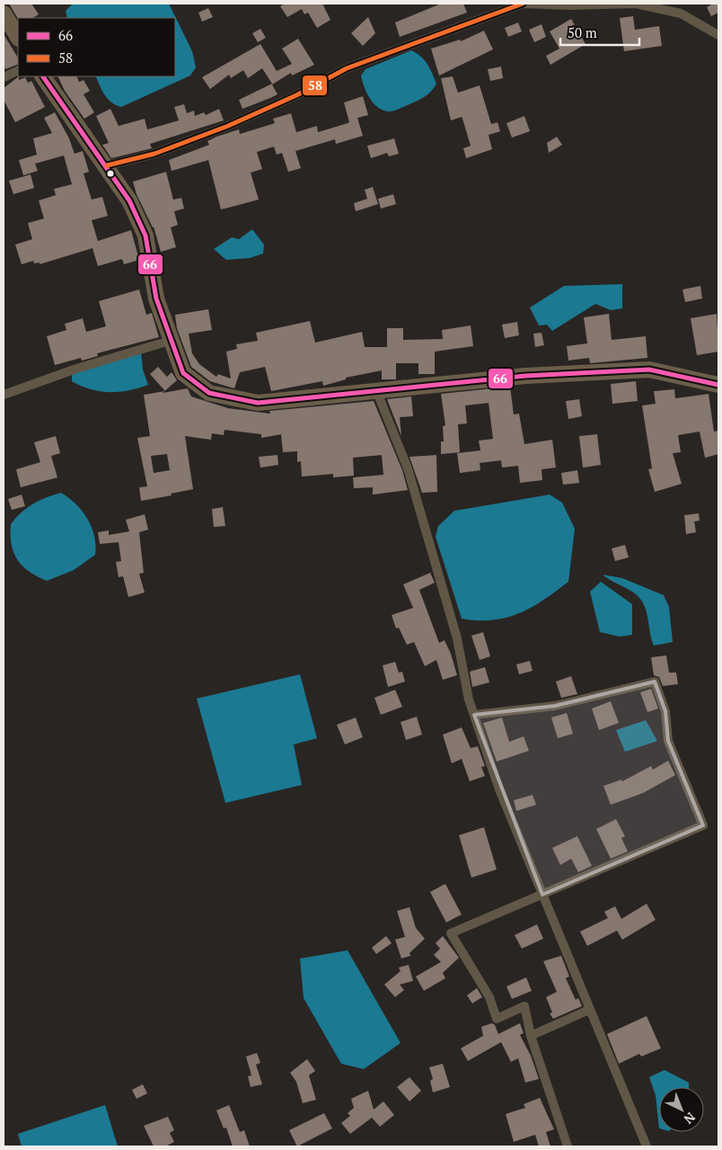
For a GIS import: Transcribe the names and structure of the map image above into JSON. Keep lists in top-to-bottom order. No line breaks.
{"lines":["transit line 58","transit line 66"],"legend":["66","58"],"scale_bar":"50 m","north":"bottom right"}
